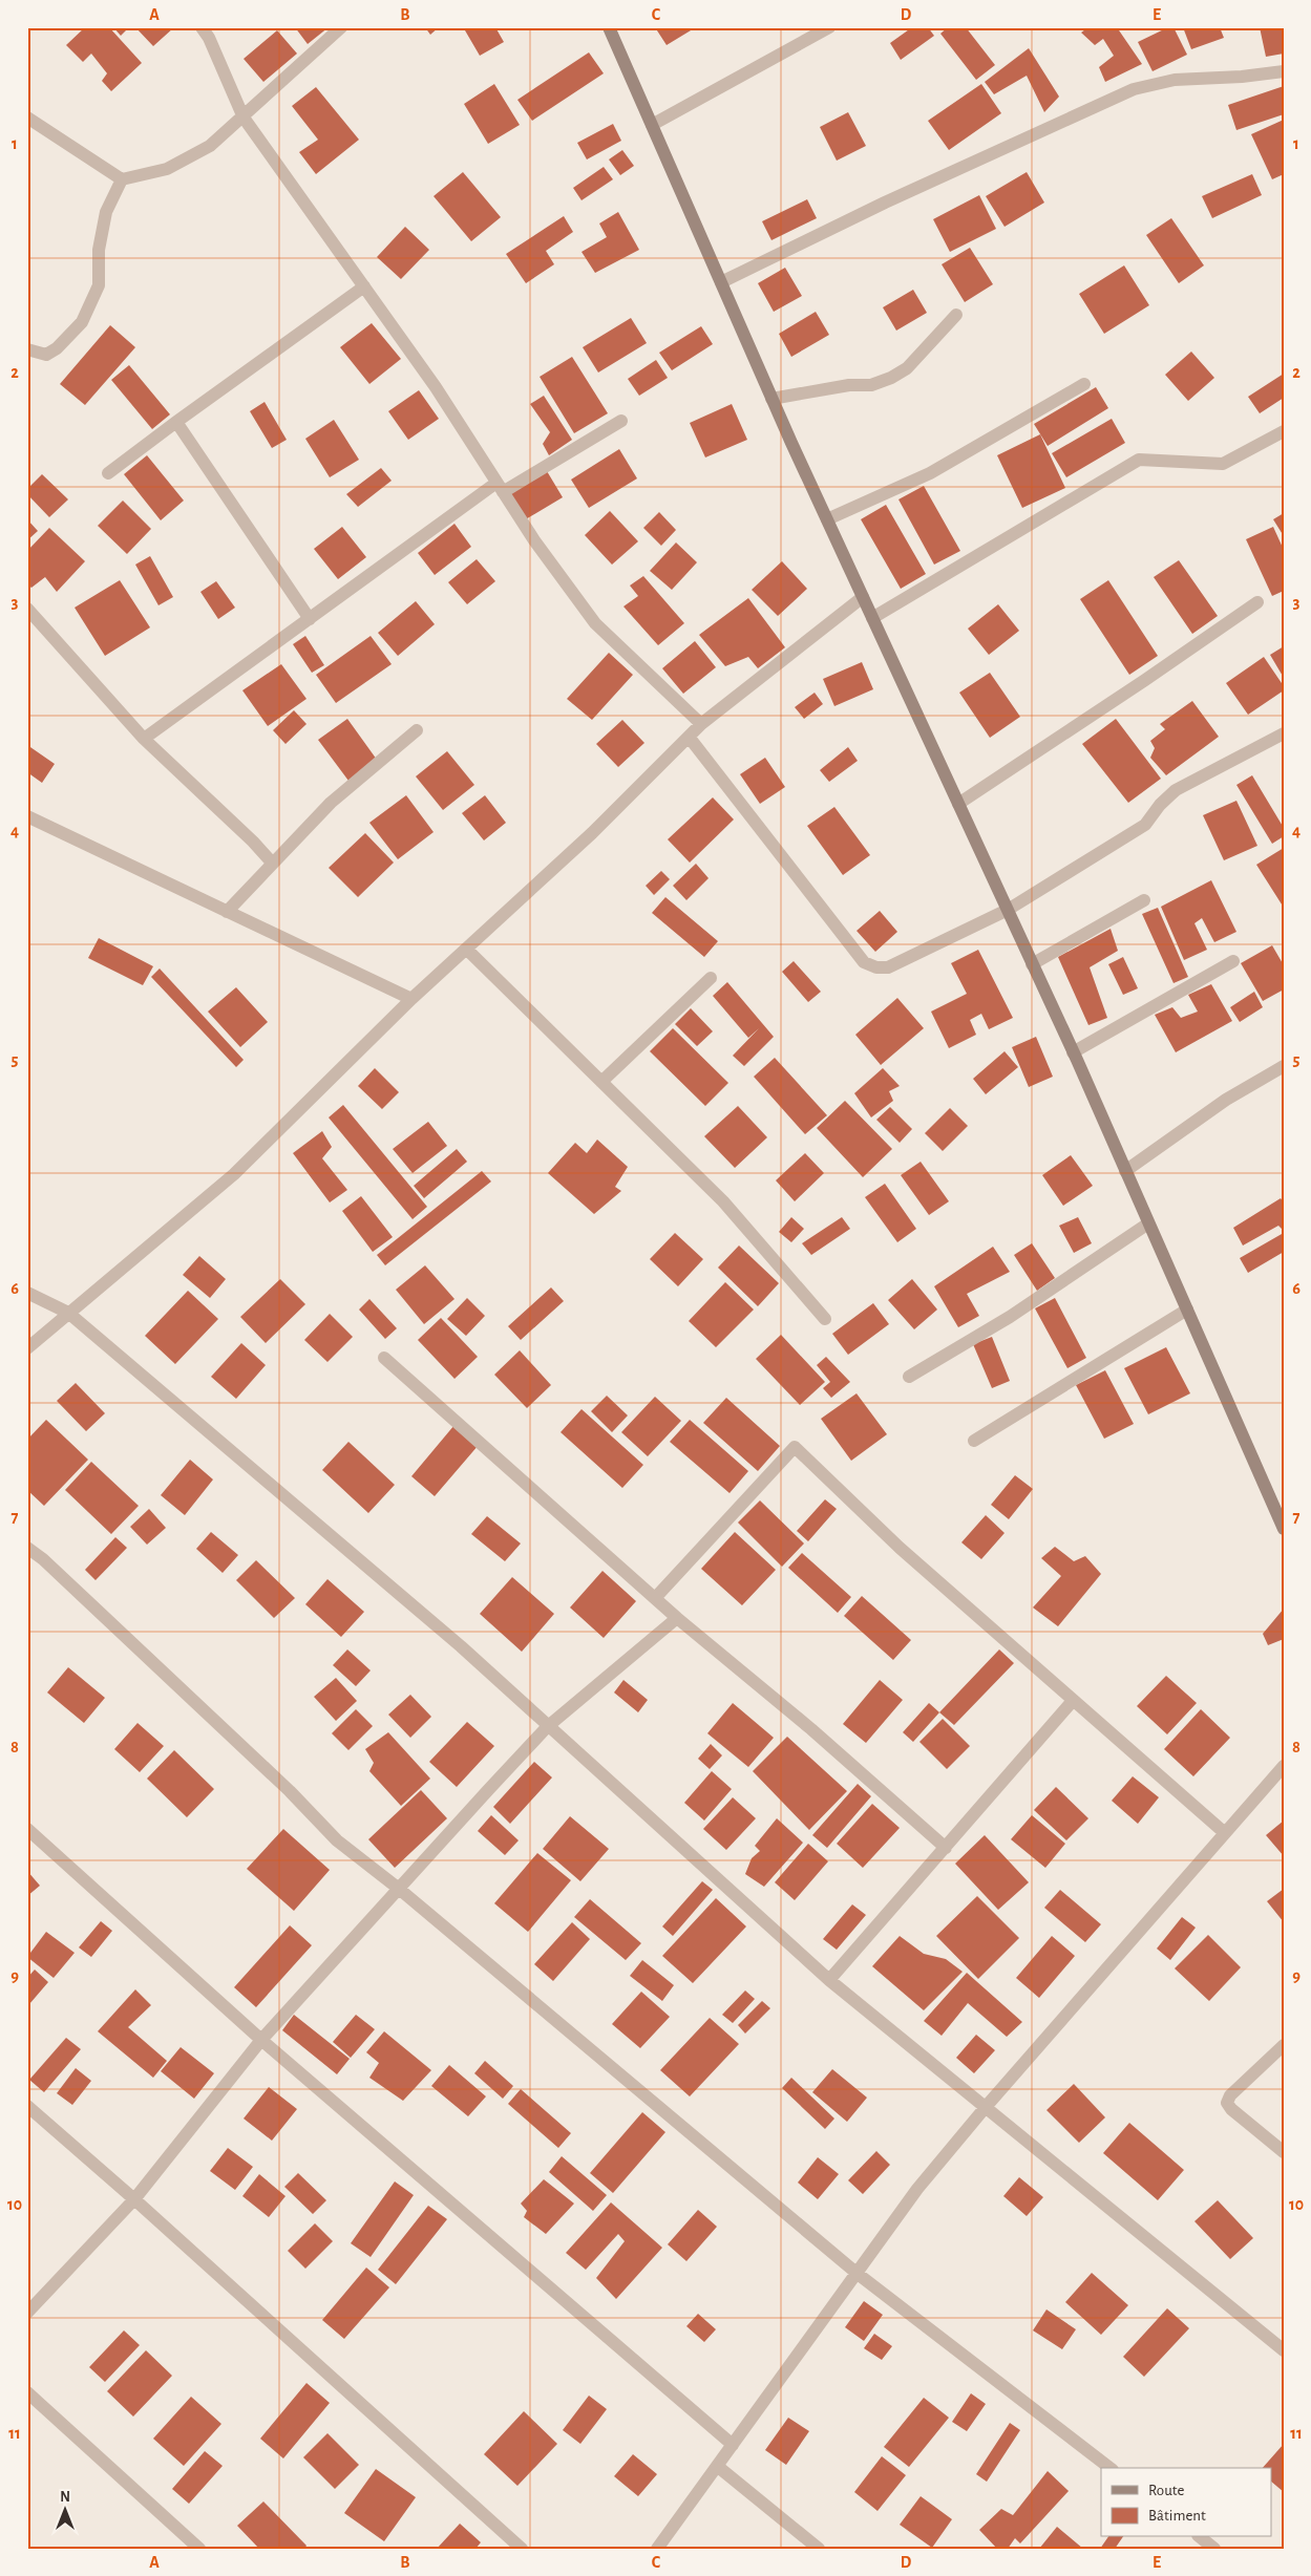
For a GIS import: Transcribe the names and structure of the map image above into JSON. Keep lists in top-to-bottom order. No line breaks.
{"legend":["Route","Bâtiment"],"north":"top","grid":{"columns":["A","B","C","D","E"],"rows":["1","2","3","4","5","6","7","8","9","10","11"]}}
